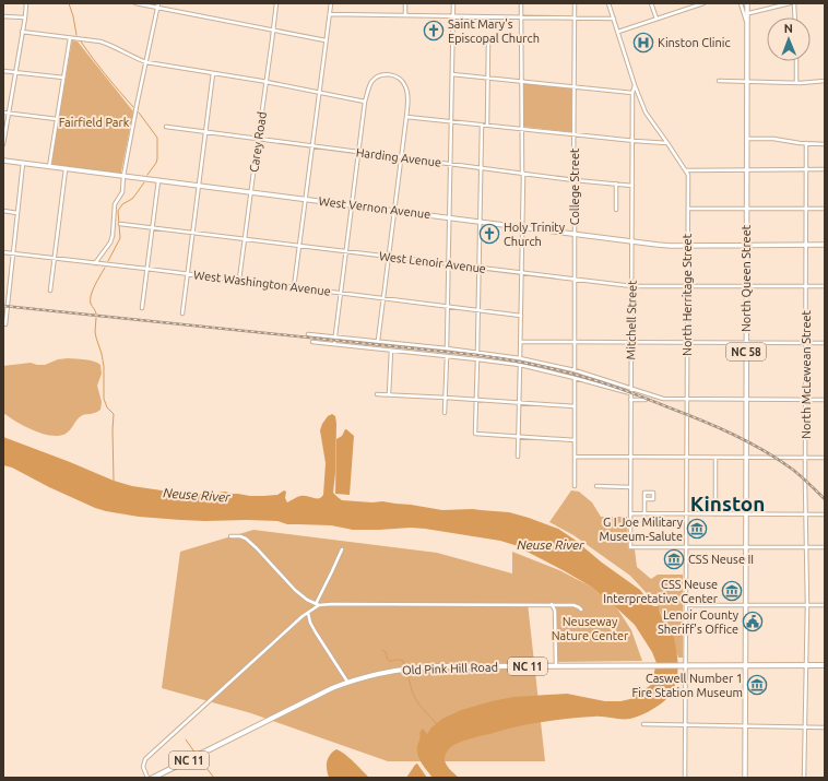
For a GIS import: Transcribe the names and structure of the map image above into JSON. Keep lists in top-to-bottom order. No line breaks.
{"streets":{"highway":["NC 11","Old Pink Hill Road"],"main road":["West Vernon Avenue","North Queen Street","NC 58"],"street":["Carey Road","Harding Avenue","College Street","West Lenoir Avenue","West Washington Avenue","North Herritage Street","Mitchell Street","North McLewean Street"]},"crossings":[["Carey Road","Harding Avenue"],["Carey Road","West Vernon Avenue"],["Carey Road","West Lenoir Avenue"],["Carey Road","West Washington Avenue"],["Harding Avenue","College Street"],["Harding Avenue","Mitchell Street"],["College Street","West Vernon Avenue"],["College Street","West Lenoir Avenue"],["West Vernon Avenue","North Queen Street"],["West Vernon Avenue","North Herritage Street"],["West Vernon Avenue","Mitchell Street"],["West Vernon Avenue","North McLewean Street"],["West Lenoir Avenue","North Queen Street"],["West Lenoir Avenue","North Herritage Street"],["West Lenoir Avenue","Mitchell Street"],["West Lenoir Avenue","North McLewean Street"],["North Queen Street","NC 58"],["North Herritage Street","Mitchell Street"],["North Herritage Street","Old Pink Hill Road"],["NC 58","NC 11"],["NC 58","Old Pink Hill Road"],["North McLewean Street","NC 11"],["NC 11","Old Pink Hill Road"]],"districts":["Kinston"],"water":["Neuse River"],"parks":["Fairfield Park","Neuseway Nature Center"],"places":{"church":["Saint Mary's Episcopal Church","Holy Trinity Church"],"hospital":["Kinston Clinic"],"museum":["G I Joe Military Museum-Salute","CSS Neuse II","CSS Neuse Interpretative Center","Caswell Number 1 Fire Station Museum"],"public building":["Lenoir County Sheriff's Office"]},"north":"top"}
